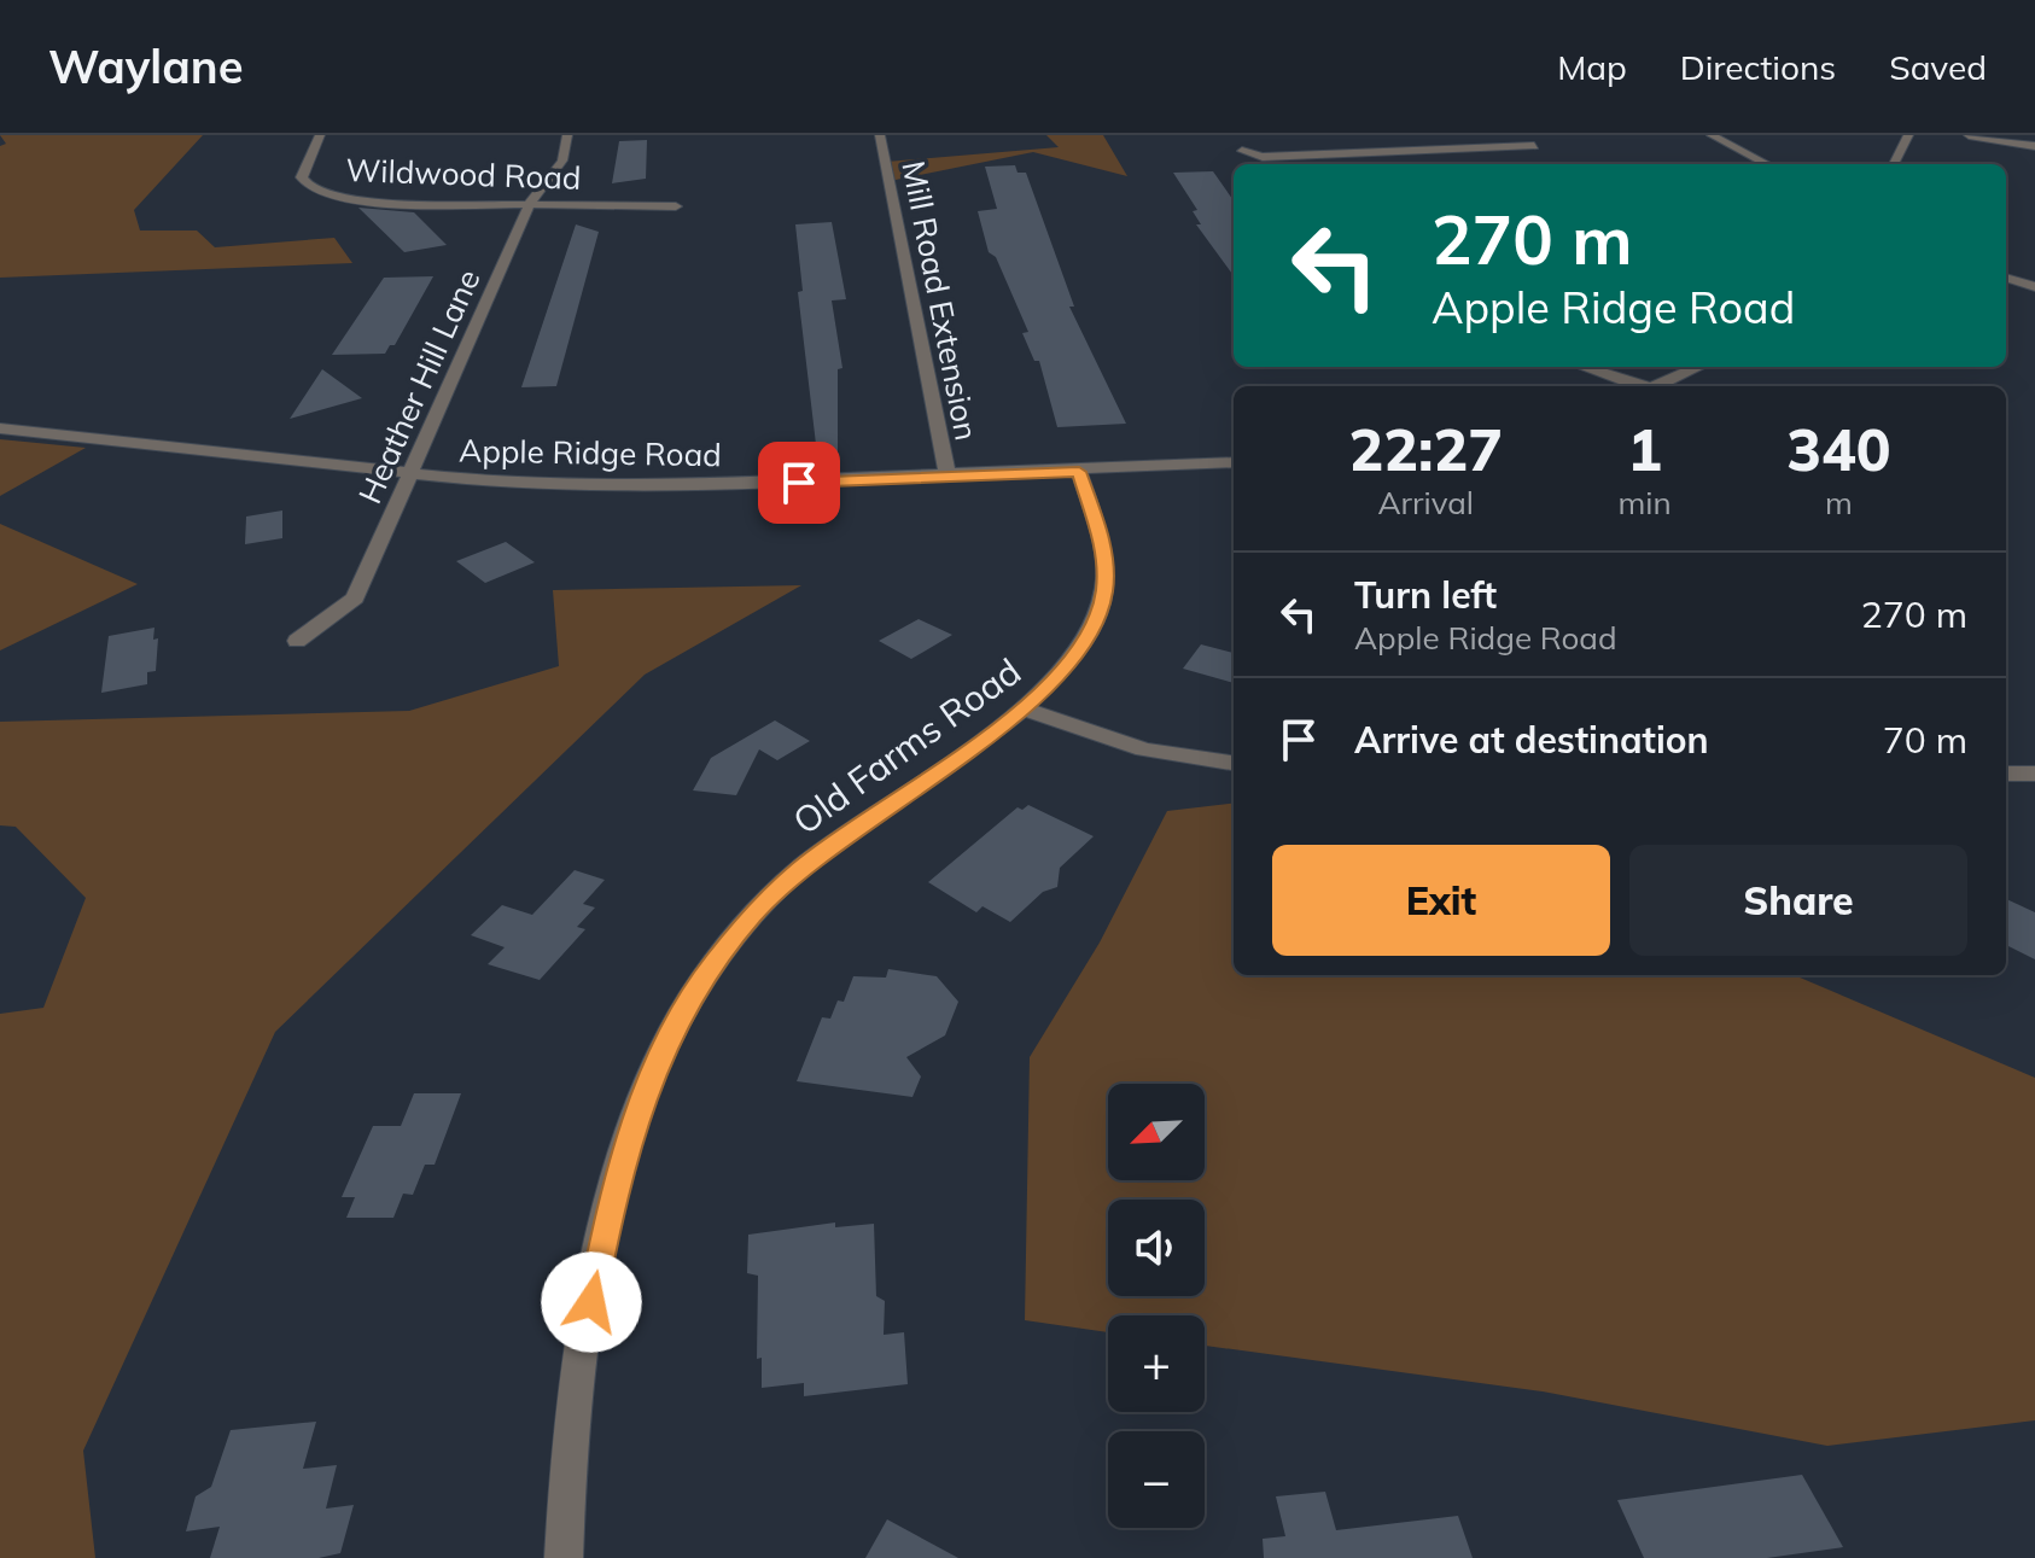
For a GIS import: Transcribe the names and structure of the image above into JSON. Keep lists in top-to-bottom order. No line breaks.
{"streets":{"street":["Wildwood Road","Mill Road Extension","Heather Hill Lane","Apple Ridge Road","Old Farms Road"]},"crossings":[["Wildwood Road","Heather Hill Lane"],["Mill Road Extension","Apple Ridge Road"],["Heather Hill Lane","Apple Ridge Road"],["Apple Ridge Road","Old Farms Road"]],"north":"bottom left","page":{"header":"Waylane","nav":["Map","Directions","Saved"],"turn":["270 m","Apple Ridge Road"],"eta":["22:27","Arrival","1","min","340","m"],"list":[{"name":"Turn left","note":"Apple Ridge Road","value":"270 m"},{"name":"Arrive at destination","value":"70 m"}],"buttons":["Exit","Share"],"map_buttons":["+","−"]}}
